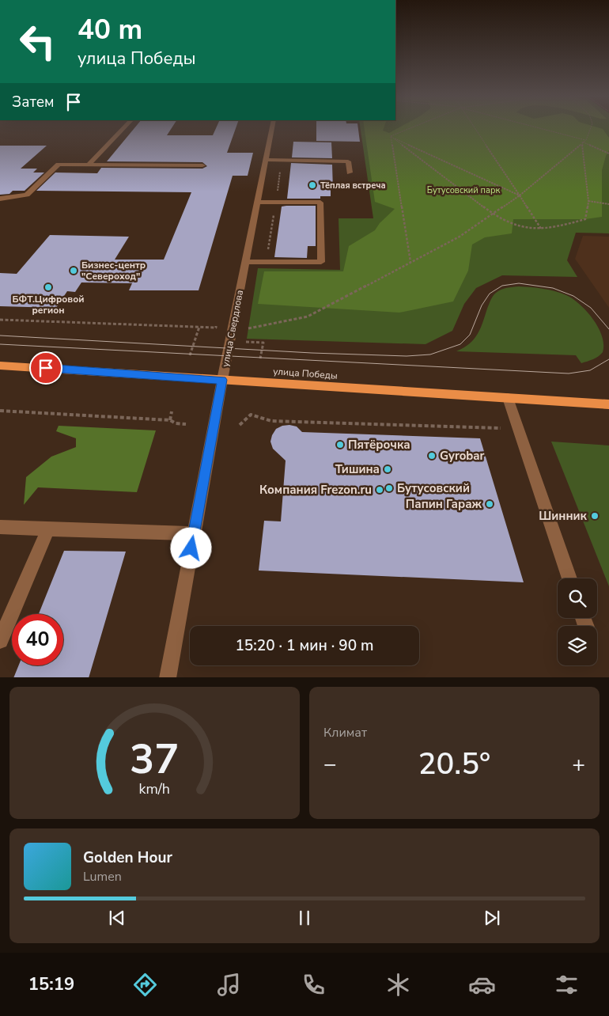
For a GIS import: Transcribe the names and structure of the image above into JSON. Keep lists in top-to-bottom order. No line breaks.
{"streets":{"main road":["улица Победы"],"street":["улица Свердлова"]},"crossings":[["улица Свердлова","улица Победы"]],"parks":["Бутусовский парк"],"places":["Тёплая встреча","Бизнес-центр \"Североход\"","БФТ.Цифровой регион","Пятёрочка","Gyrobar","Тишина","Бутусовский","Компания Frezon.ru","Папин Гараж","Шинник"],"page":{"turn":["40 m","улица Победы"],"then":"Затем","limit":"40","trip":"15:20 · 1 мин · 90 m","tile":"Климат","heat":["−","20.5°","+"],"song":["Golden Hour","Lumen"],"tabs":"15:19","gauge":["37","km/h"]}}
